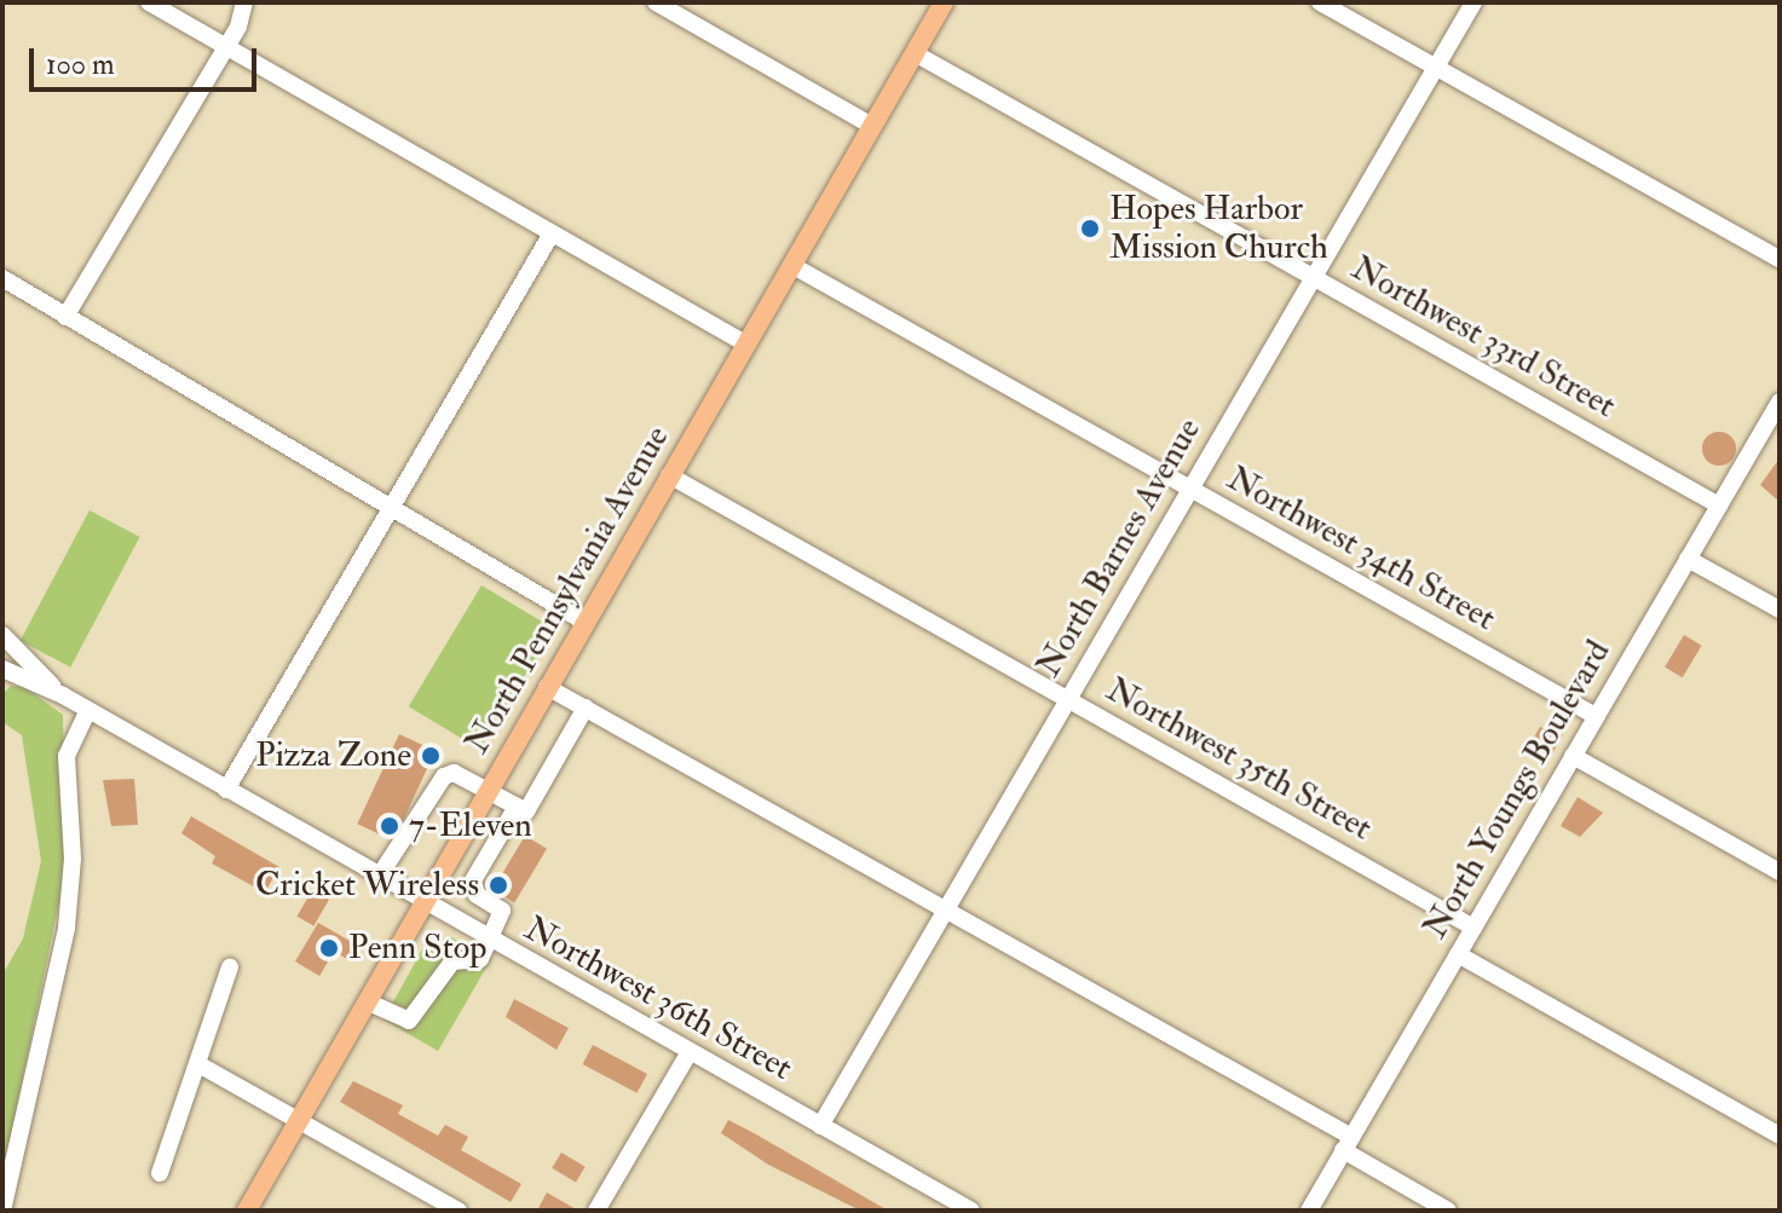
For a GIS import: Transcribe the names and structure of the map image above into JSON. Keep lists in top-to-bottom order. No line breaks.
{"streets":{"main road":["North Pennsylvania Avenue"],"street":["Northwest 33rd Street","North Barnes Avenue","Northwest 34th Street","Northwest 35th Street","North Youngs Boulevard","Northwest 36th Street"]},"crossings":[["Northwest 33rd Street","North Barnes Avenue"],["Northwest 33rd Street","North Pennsylvania Avenue"],["Northwest 33rd Street","North Youngs Boulevard"],["North Barnes Avenue","Northwest 34th Street"],["North Barnes Avenue","Northwest 35th Street"],["North Barnes Avenue","Northwest 36th Street"],["Northwest 34th Street","North Pennsylvania Avenue"],["Northwest 34th Street","North Youngs Boulevard"],["North Pennsylvania Avenue","Northwest 35th Street"],["North Pennsylvania Avenue","Northwest 36th Street"],["Northwest 35th Street","North Youngs Boulevard"]],"places":["Hopes Harbor Mission Church","Pizza Zone","7-Eleven","Cricket Wireless","Penn Stop"],"scale_bar":"100 m"}
